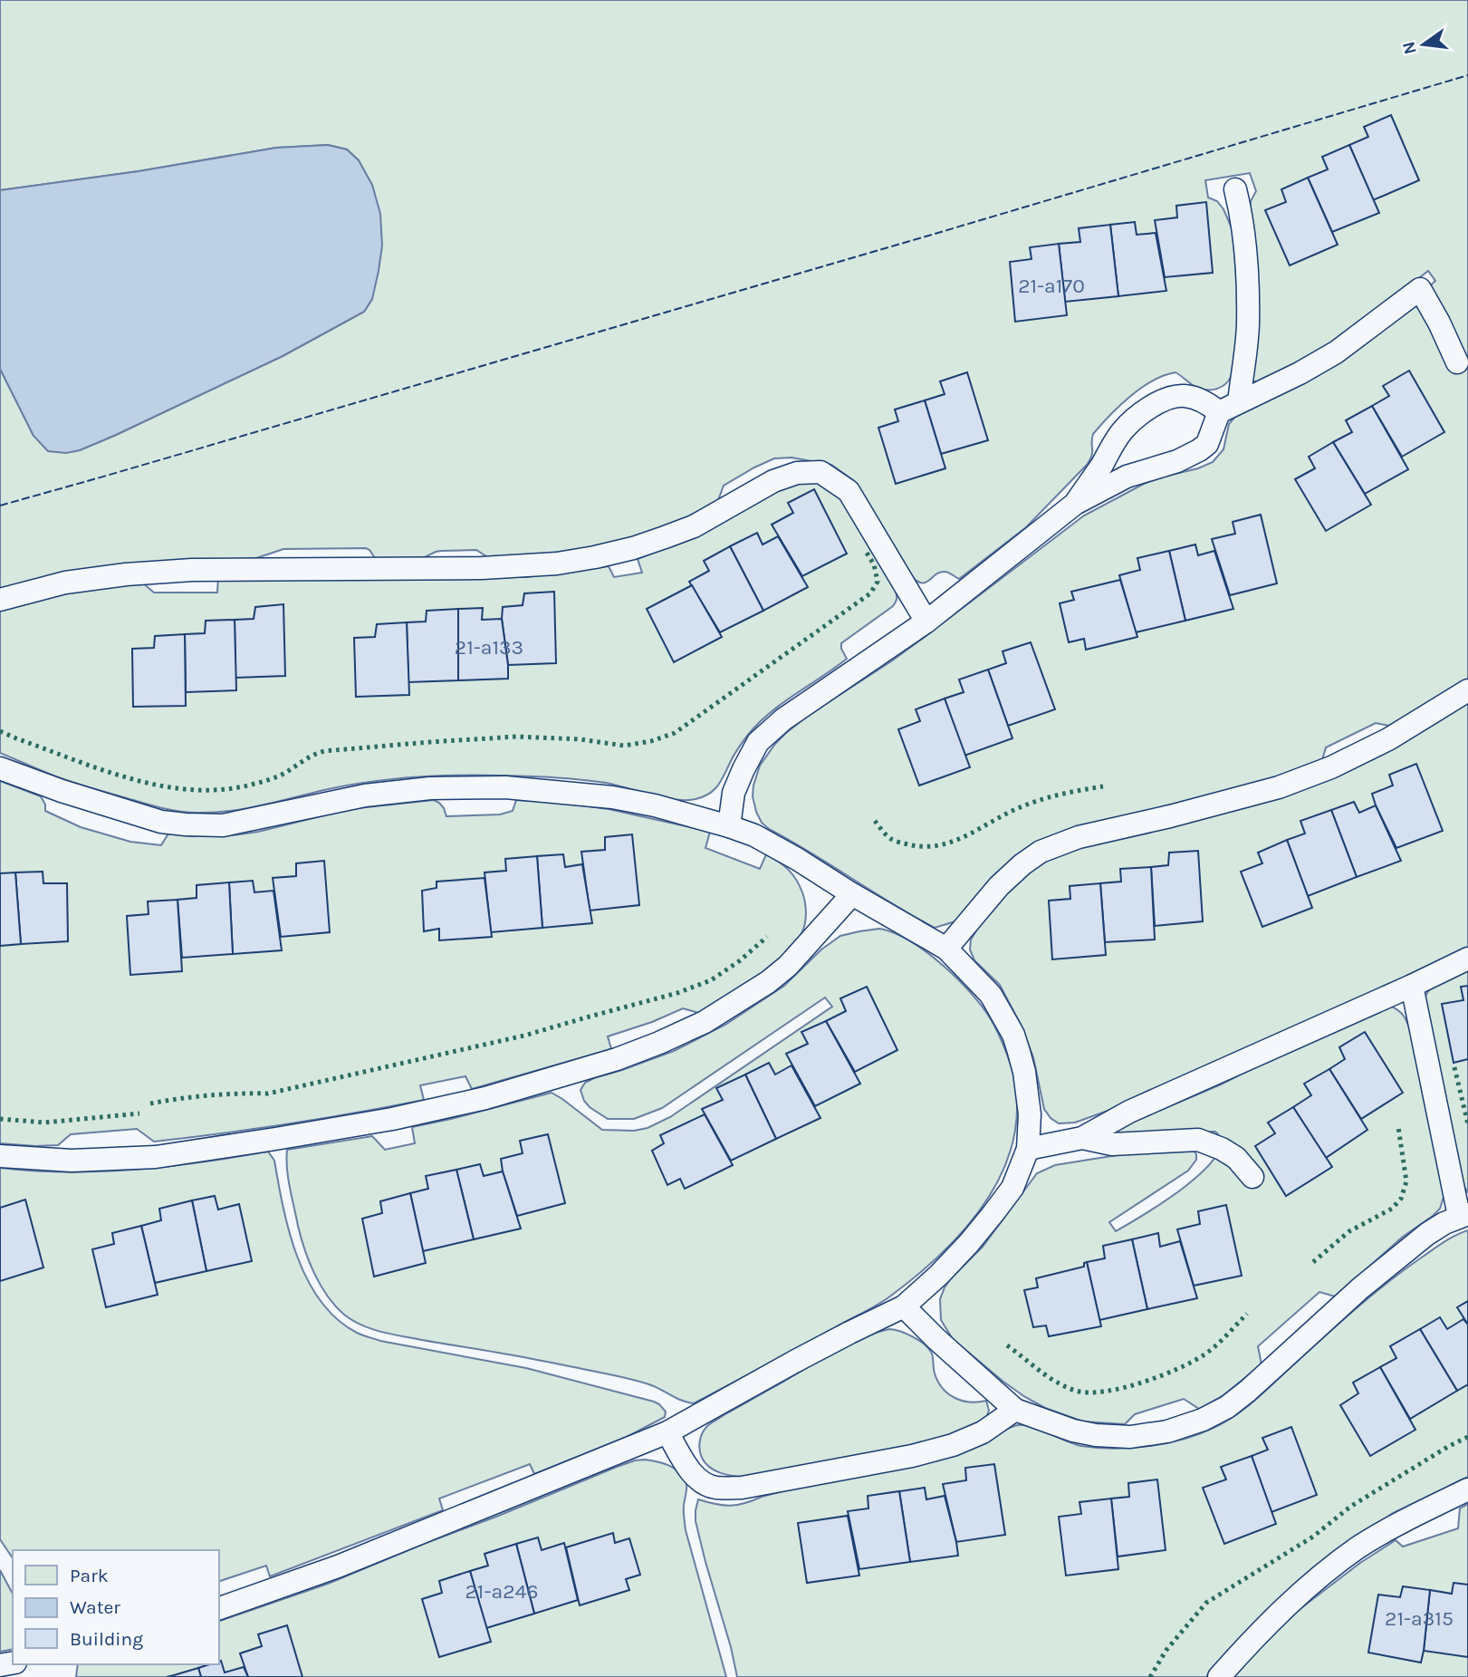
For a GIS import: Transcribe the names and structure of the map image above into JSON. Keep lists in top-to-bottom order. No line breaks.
{"house_numbers":["21-a170","21-a133","21-a246","21-a315"],"legend":["Park","Water","Building"],"north":"left"}
